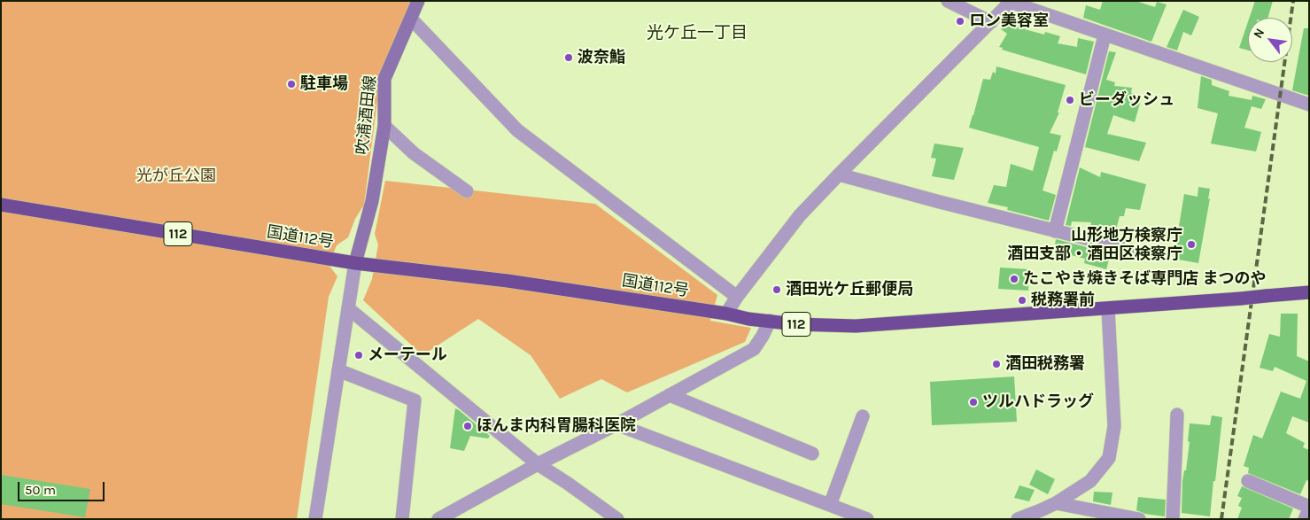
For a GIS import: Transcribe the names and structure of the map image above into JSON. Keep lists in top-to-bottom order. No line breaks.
{"streets":{"highway":["112","国道112号"],"main road":["吹浦酒田線"]},"crossings":[["吹浦酒田線","国道112号"]],"districts":["光ケ丘一丁目"],"parks":["光が丘公園"],"places":["ロン美容室","波奈鮨","駐車場","ビーダッシュ","山形地方検察庁 酒田支部・酒田区検察庁","たこやき焼きそば専門店 まつのや","酒田光ケ丘郵便局","税務署前","メーテール","酒田税務署","ツルハドラッグ","ほんま内科胃腸科医院"],"scale_bar":"50 m","north":"top left"}
